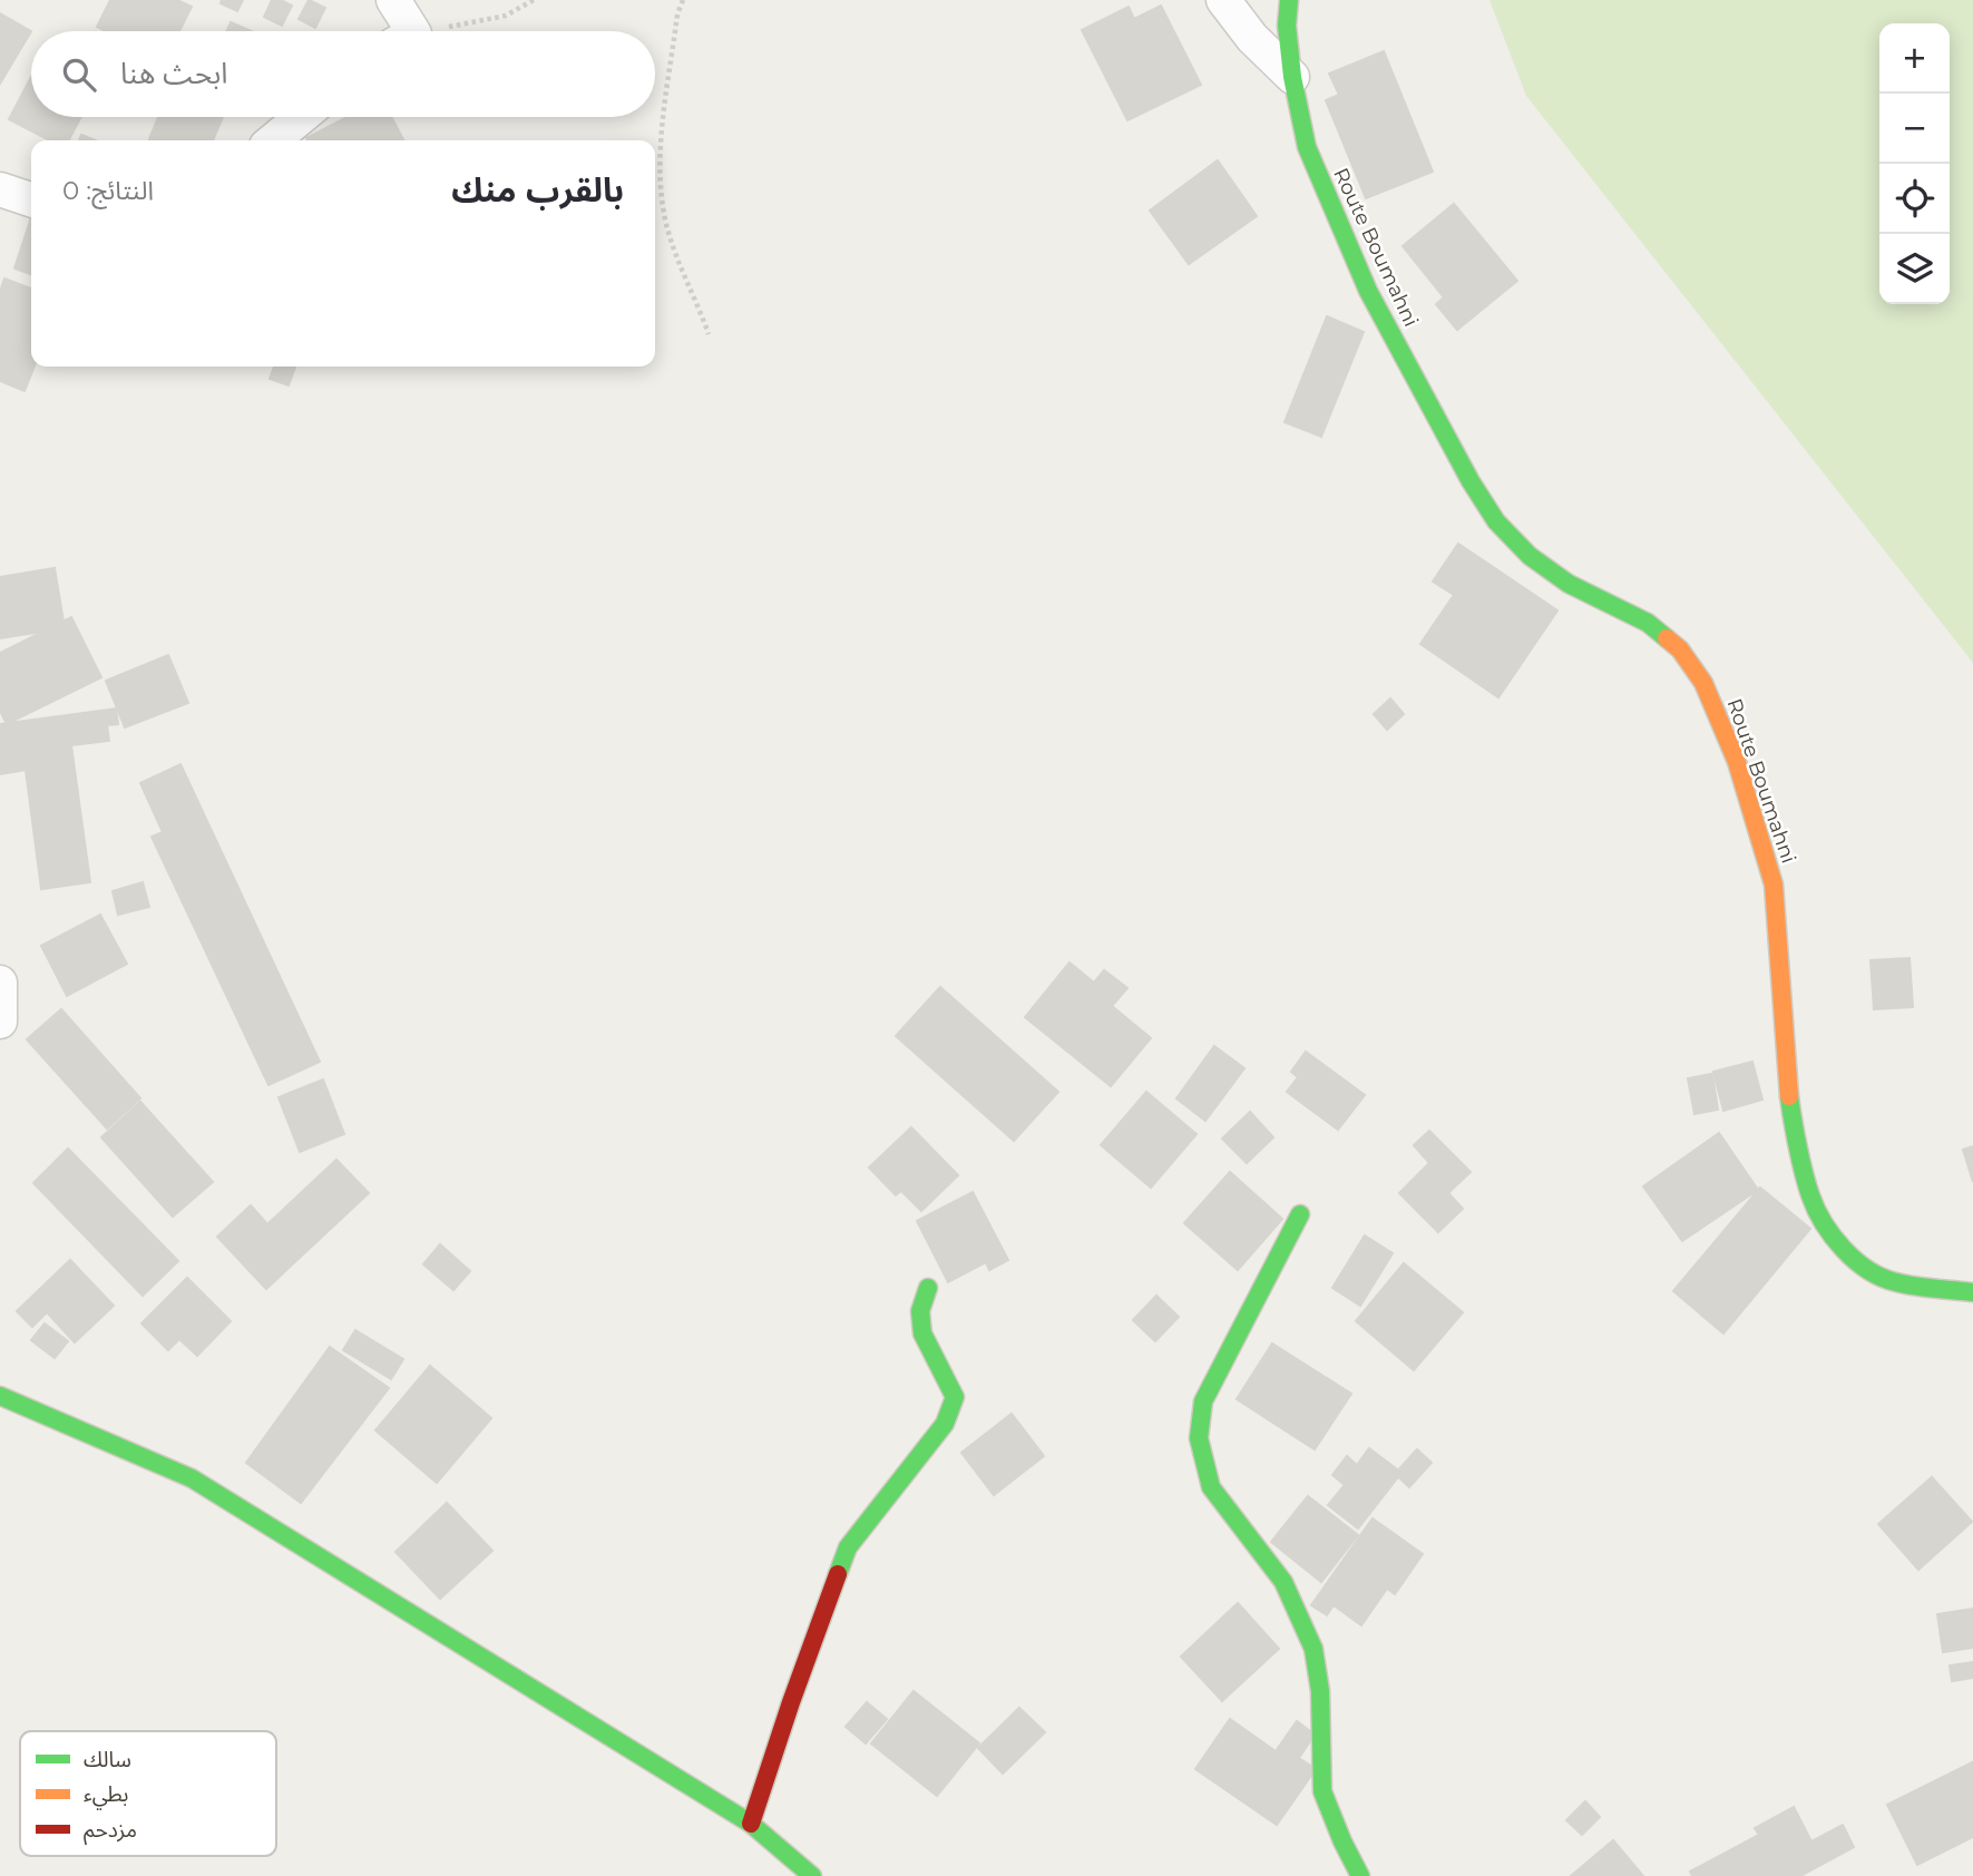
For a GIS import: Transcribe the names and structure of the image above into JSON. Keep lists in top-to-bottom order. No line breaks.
{"streets":{"street":["Route Boumahni"]},"legend":["سالك","بطيء","مزدحم"],"page":{"map_buttons":["+","−"],"search":"ابحث هنا","heading":["بالقرب منك","النتائج: 0"]}}
